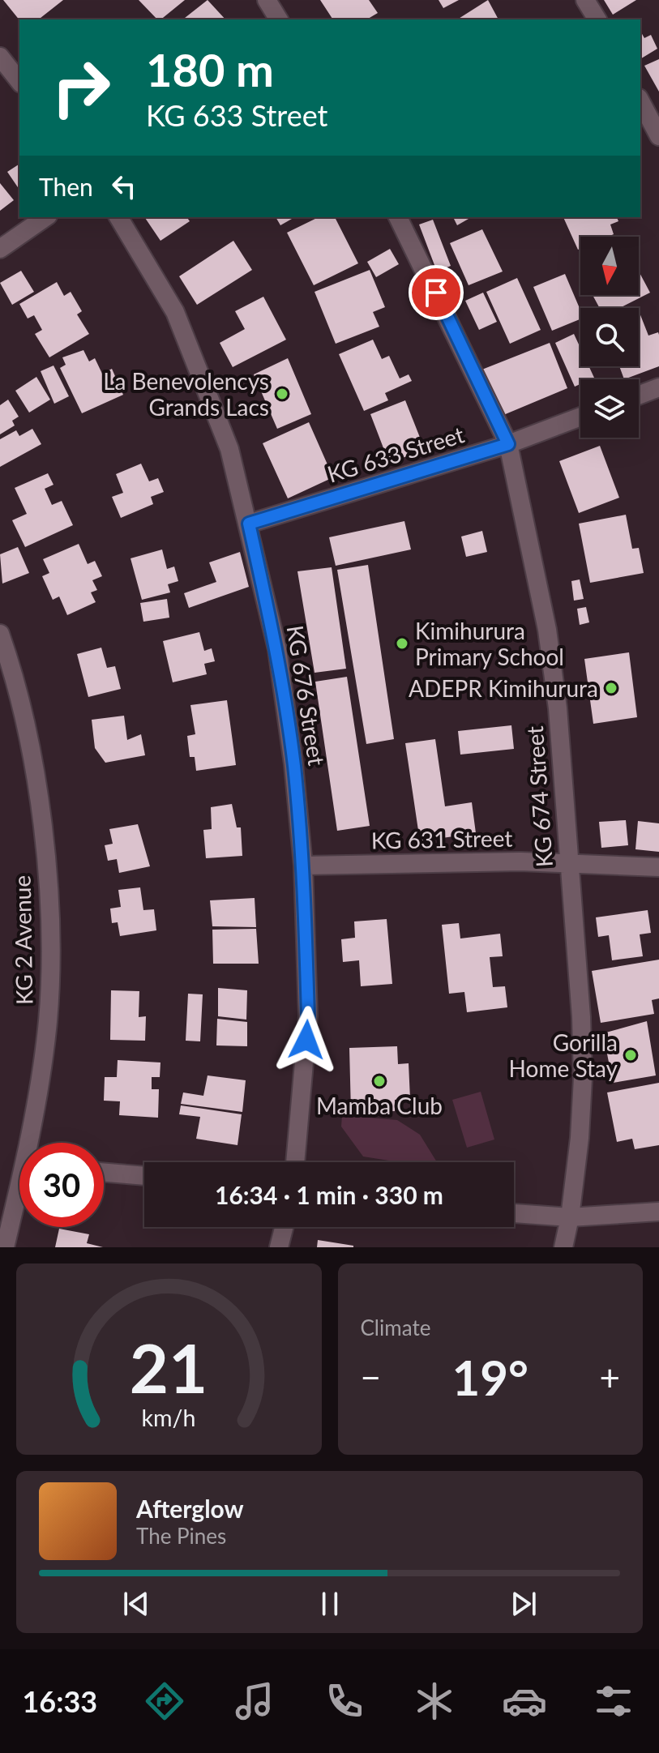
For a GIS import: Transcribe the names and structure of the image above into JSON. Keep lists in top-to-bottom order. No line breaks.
{"streets":{"street":["KG 633 Street","KG 676 Street","KG 674 Street","KG 631 Street","KG 2 Avenue"]},"crossings":[["KG 633 Street","KG 676 Street"],["KG 633 Street","KG 674 Street"],["KG 676 Street","KG 631 Street"],["KG 674 Street","KG 631 Street"]],"places":["La Benevolencys Grands Lacs","Kimihurura Primary School","ADEPR Kimihurura","Gorilla Home Stay","Mamba Club"],"north":"bottom","page":{"turn":["180 m","KG 633 Street"],"then":"Then","limit":"30","trip":"16:34 · 1 min · 330 m","tile":"Climate","heat":["−","19°","+"],"song":["Afterglow","The Pines"],"tabs":"16:33","gauge":["21","km/h"]}}
